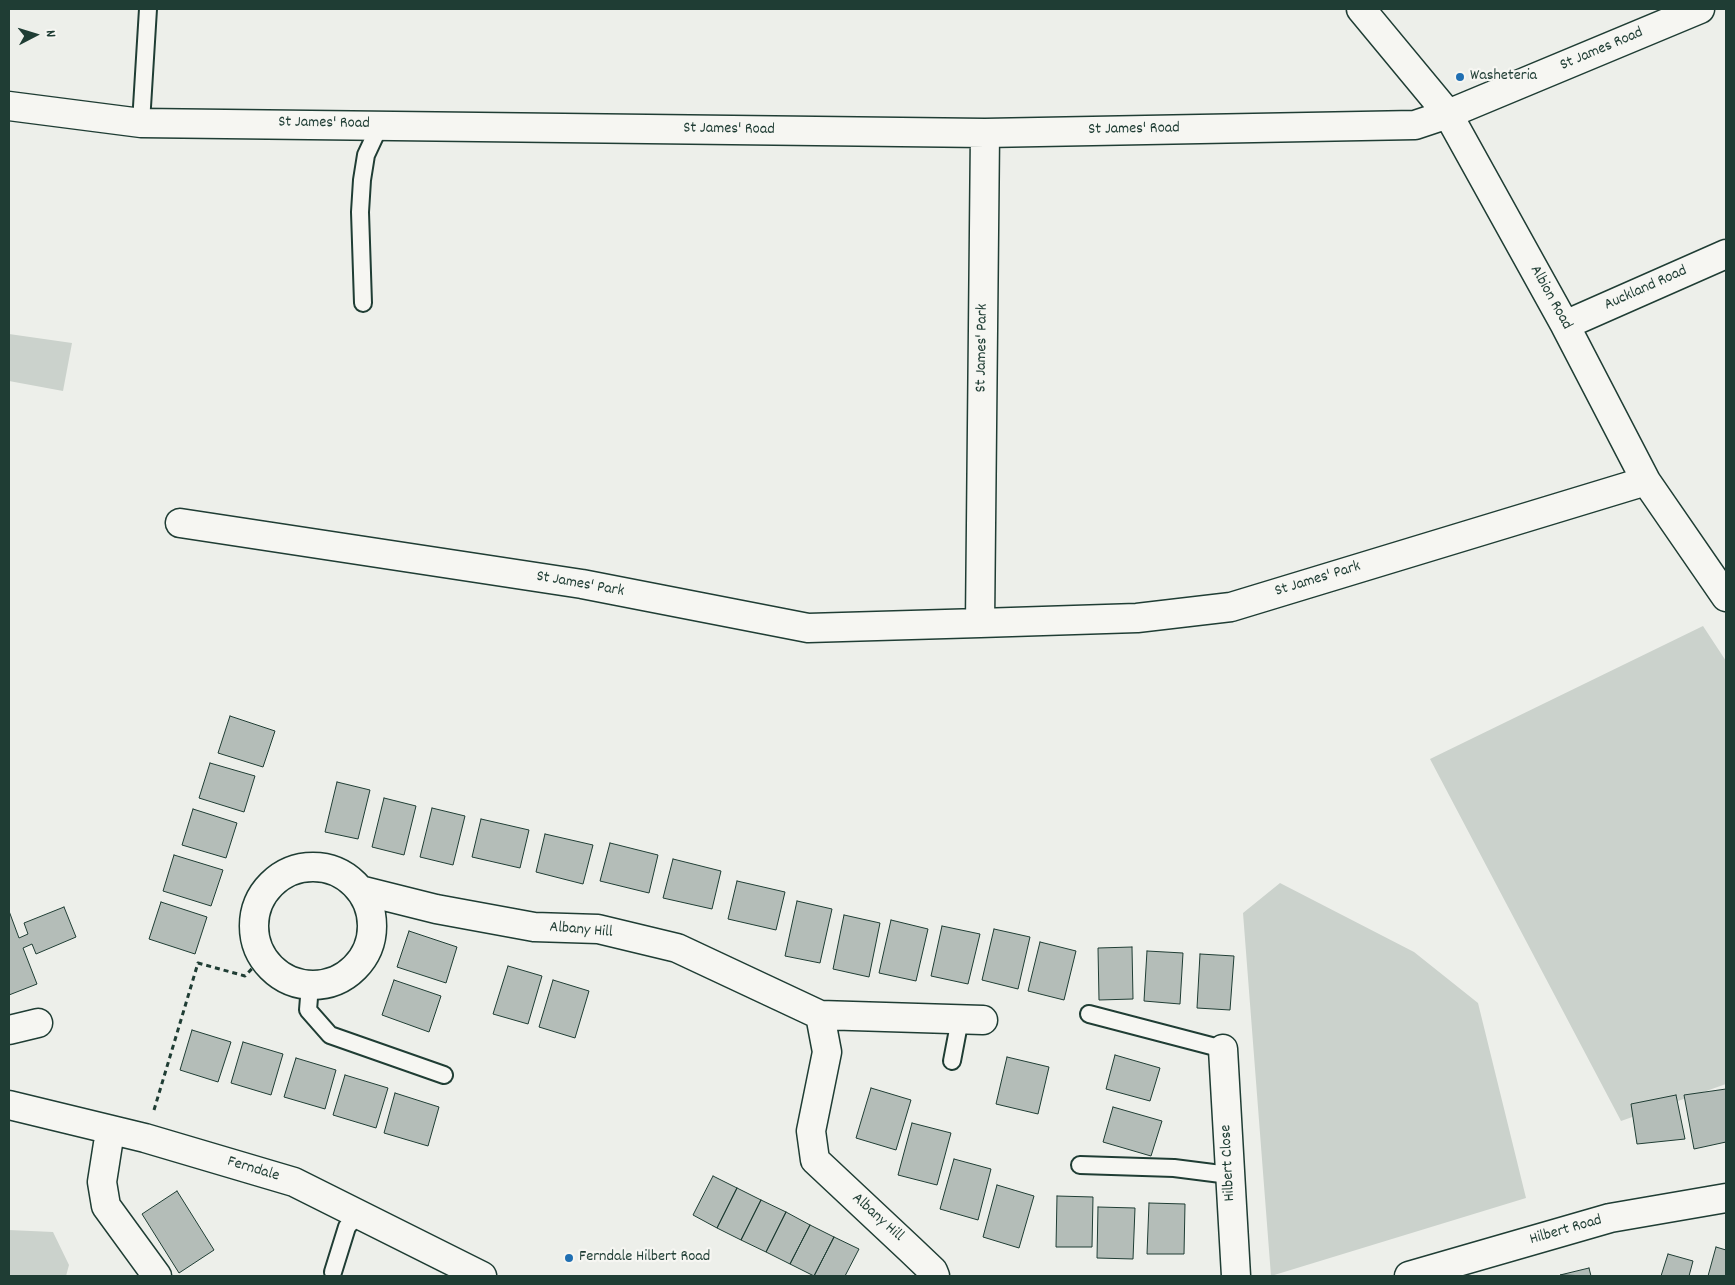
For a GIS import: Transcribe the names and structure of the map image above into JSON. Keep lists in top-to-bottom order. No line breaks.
{"streets":{"street":["St James Road","St James' Road","Auckland Road","Albion Road","St James' Park","Albany Hill","Hilbert Close","Ferndale","Hilbert Road"]},"crossings":[["St James Road","St James' Road"],["St James Road","Albion Road"],["St James' Road","Albion Road"],["St James' Road","St James' Park"],["Auckland Road","Albion Road"],["Albion Road","St James' Park"]],"places":["Washeteria","Ferndale Hilbert Road"],"north":"right"}
